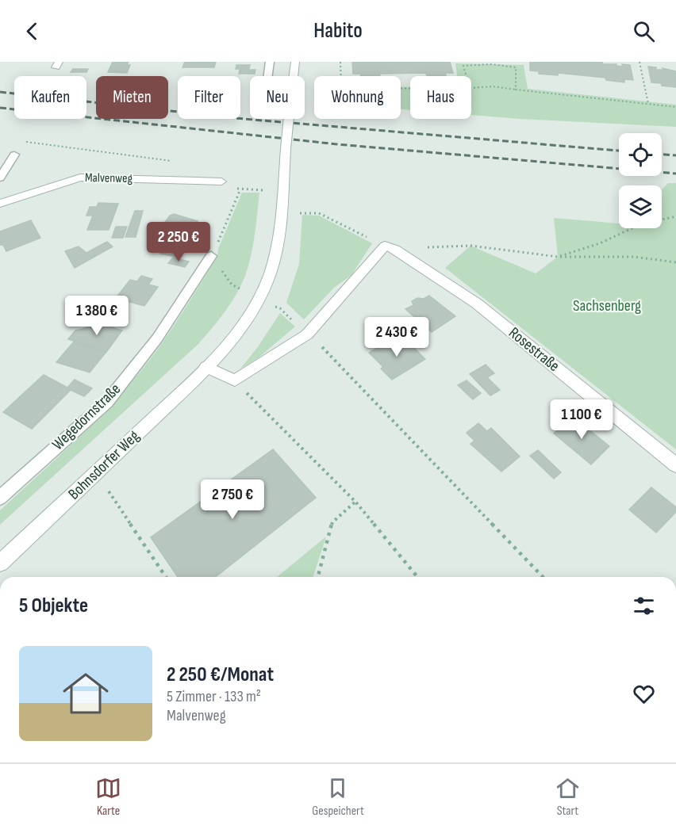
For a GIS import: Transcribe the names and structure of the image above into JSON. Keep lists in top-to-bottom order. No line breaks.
{"streets":{"street":["Malvenweg","Rosestraße","Bohnsdorfer Weg"],"lane":["Wegedornstraße"]},"parks":["Sachsenberg"],"page":{"header":"Habito","chip":["Kaufen","Mieten","Filter","Neu","Wohnung","Haus"],"price":["2 250 €","1 380 €","2 430 €","1 100 €","2 750 €"],"heading":"5 Objekte","list":[{"name":"2 250 €/Monat","note":"5 Zimmer · 133 m² · Malvenweg"}],"tabs":["Karte","Gespeichert","Start"]}}
